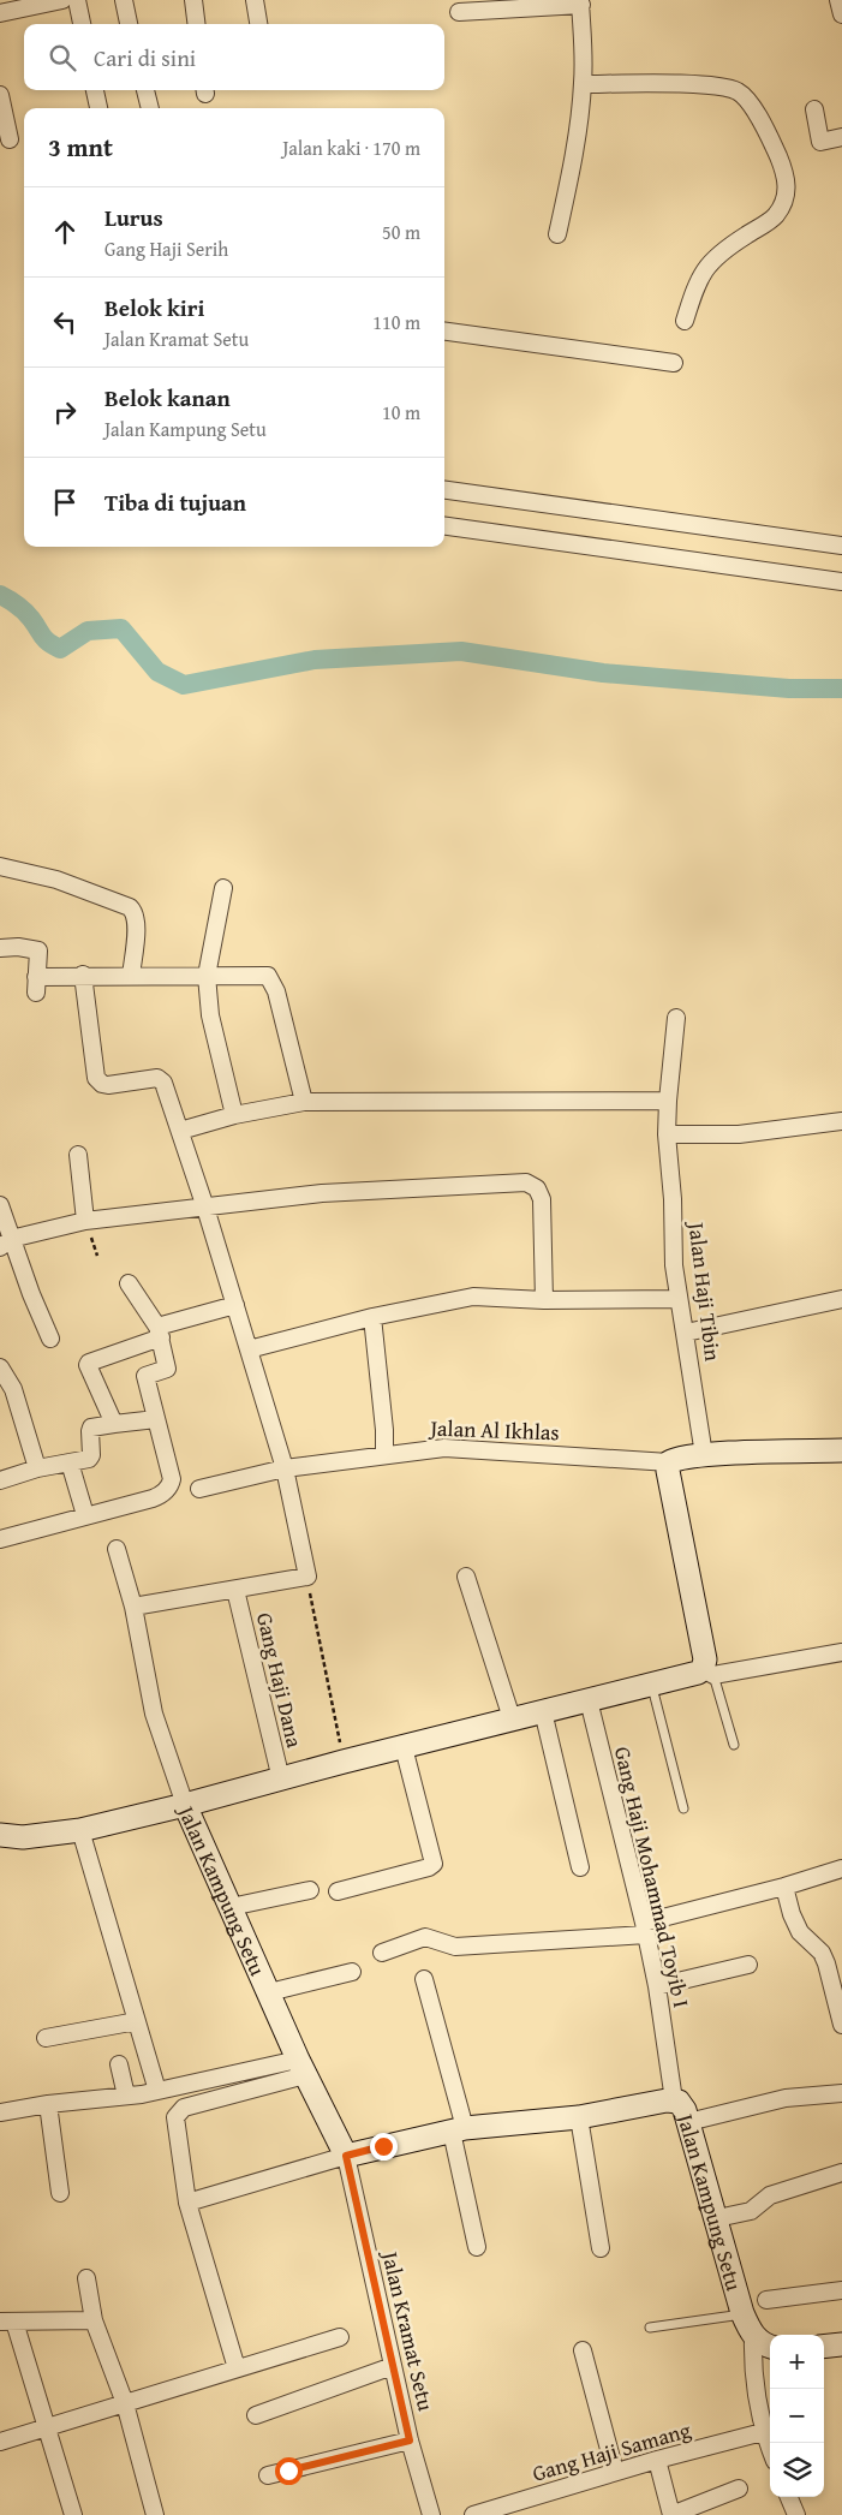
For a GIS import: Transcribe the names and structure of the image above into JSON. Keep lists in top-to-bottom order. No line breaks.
{"streets":{"street":["Jalan Haji Tibin","Jalan Al Ikhlas","Gang Haji Dana","Gang Haji Mohammad Toyib I","Jalan Kampung Setu","Jalan Kramat Setu","Gang Haji Samang"]},"crossings":[["Gang Haji Dana","Jalan Kampung Setu"],["Gang Haji Mohammad Toyib I","Jalan Kampung Setu"],["Jalan Kampung Setu","Jalan Kramat Setu"]],"page":{"search":"Cari di sini","heading":["3 mnt","Jalan kaki · 170 m"],"list":[["Lurus","Gang Haji Serih","50 m"],["Belok kiri","Jalan Kramat Setu","110 m"],["Belok kanan","Jalan Kampung Setu","10 m"],"Tiba di tujuan"],"map_buttons":["+","−"]}}
